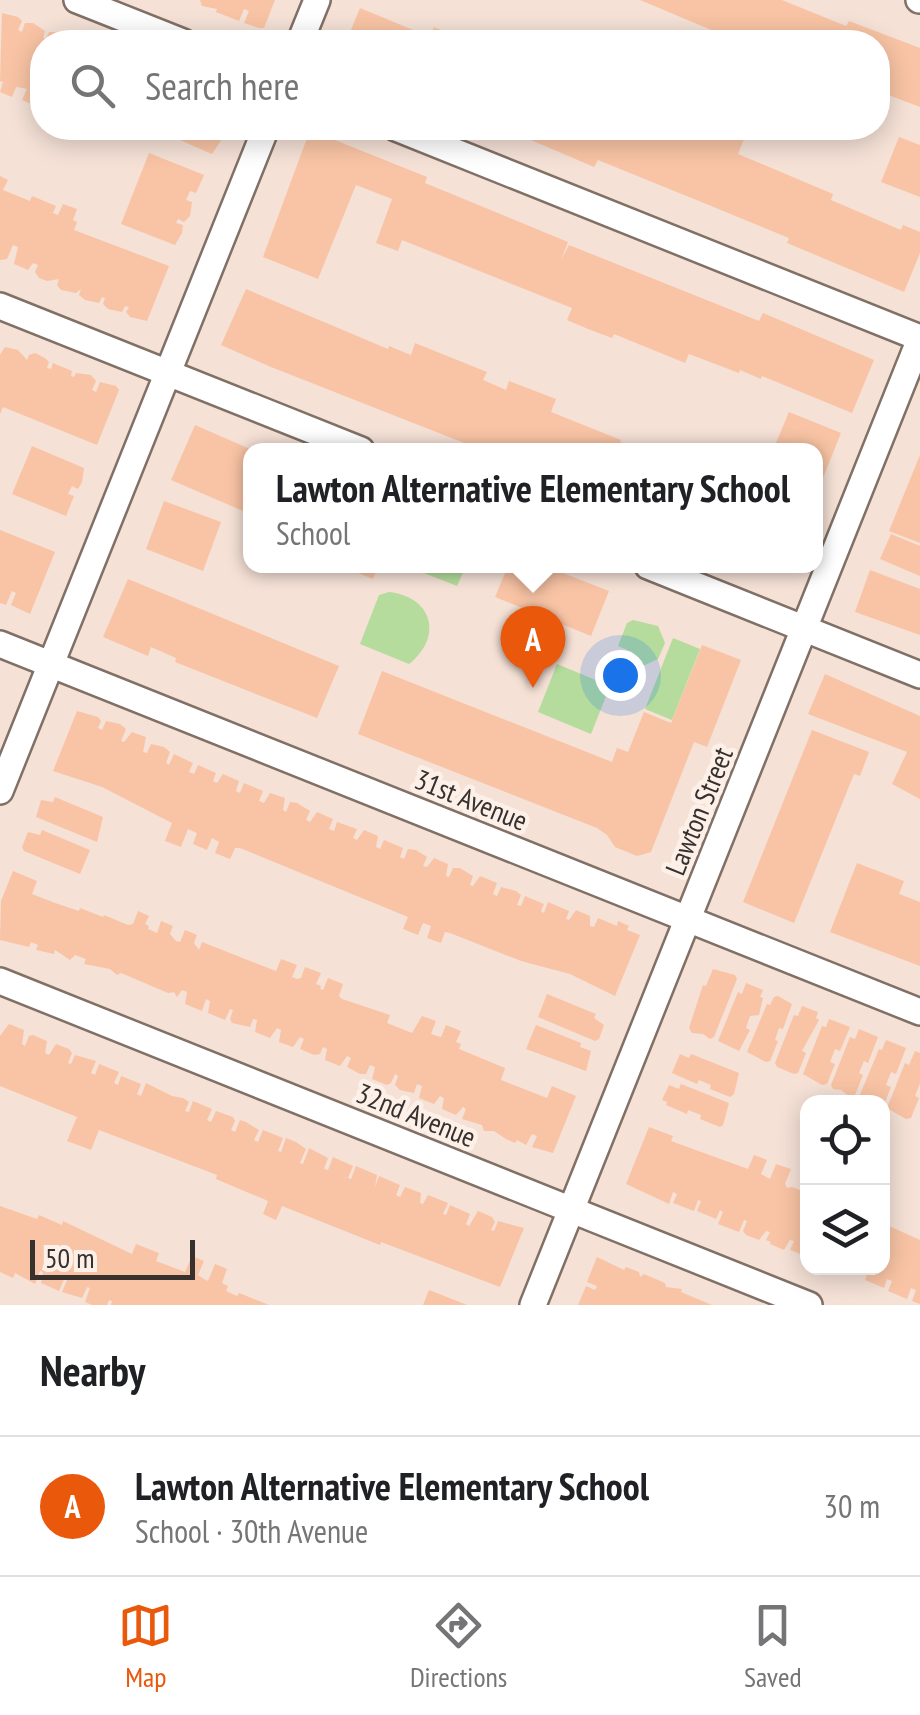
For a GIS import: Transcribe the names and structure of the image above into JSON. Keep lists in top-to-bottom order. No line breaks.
{"streets":{"street":["31st Avenue","Lawton Street","32nd Avenue"]},"crossings":[["31st Avenue","Lawton Street"],["Lawton Street","32nd Avenue"]],"scale_bar":"50 m","page":{"search":"Search here","popup":["Lawton Alternative Elementary School","School"],"pins":"A","scale":"50 m","heading":"Nearby","list":[{"mark":"A","name":"Lawton Alternative Elementary School","note":"School · 30th Avenue","value":"30 m"}],"nav":["Map","Directions","Saved"]}}
